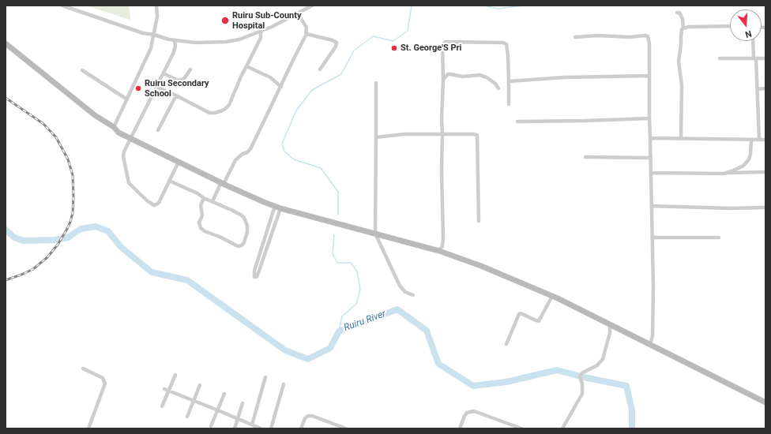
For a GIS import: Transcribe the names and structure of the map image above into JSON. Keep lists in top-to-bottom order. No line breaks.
{"water":["Ruiru River"],"places":["Ruiru Sub-County Hospital","St. George'S Pri","Ruiru Secondary School"],"north":"bottom"}
